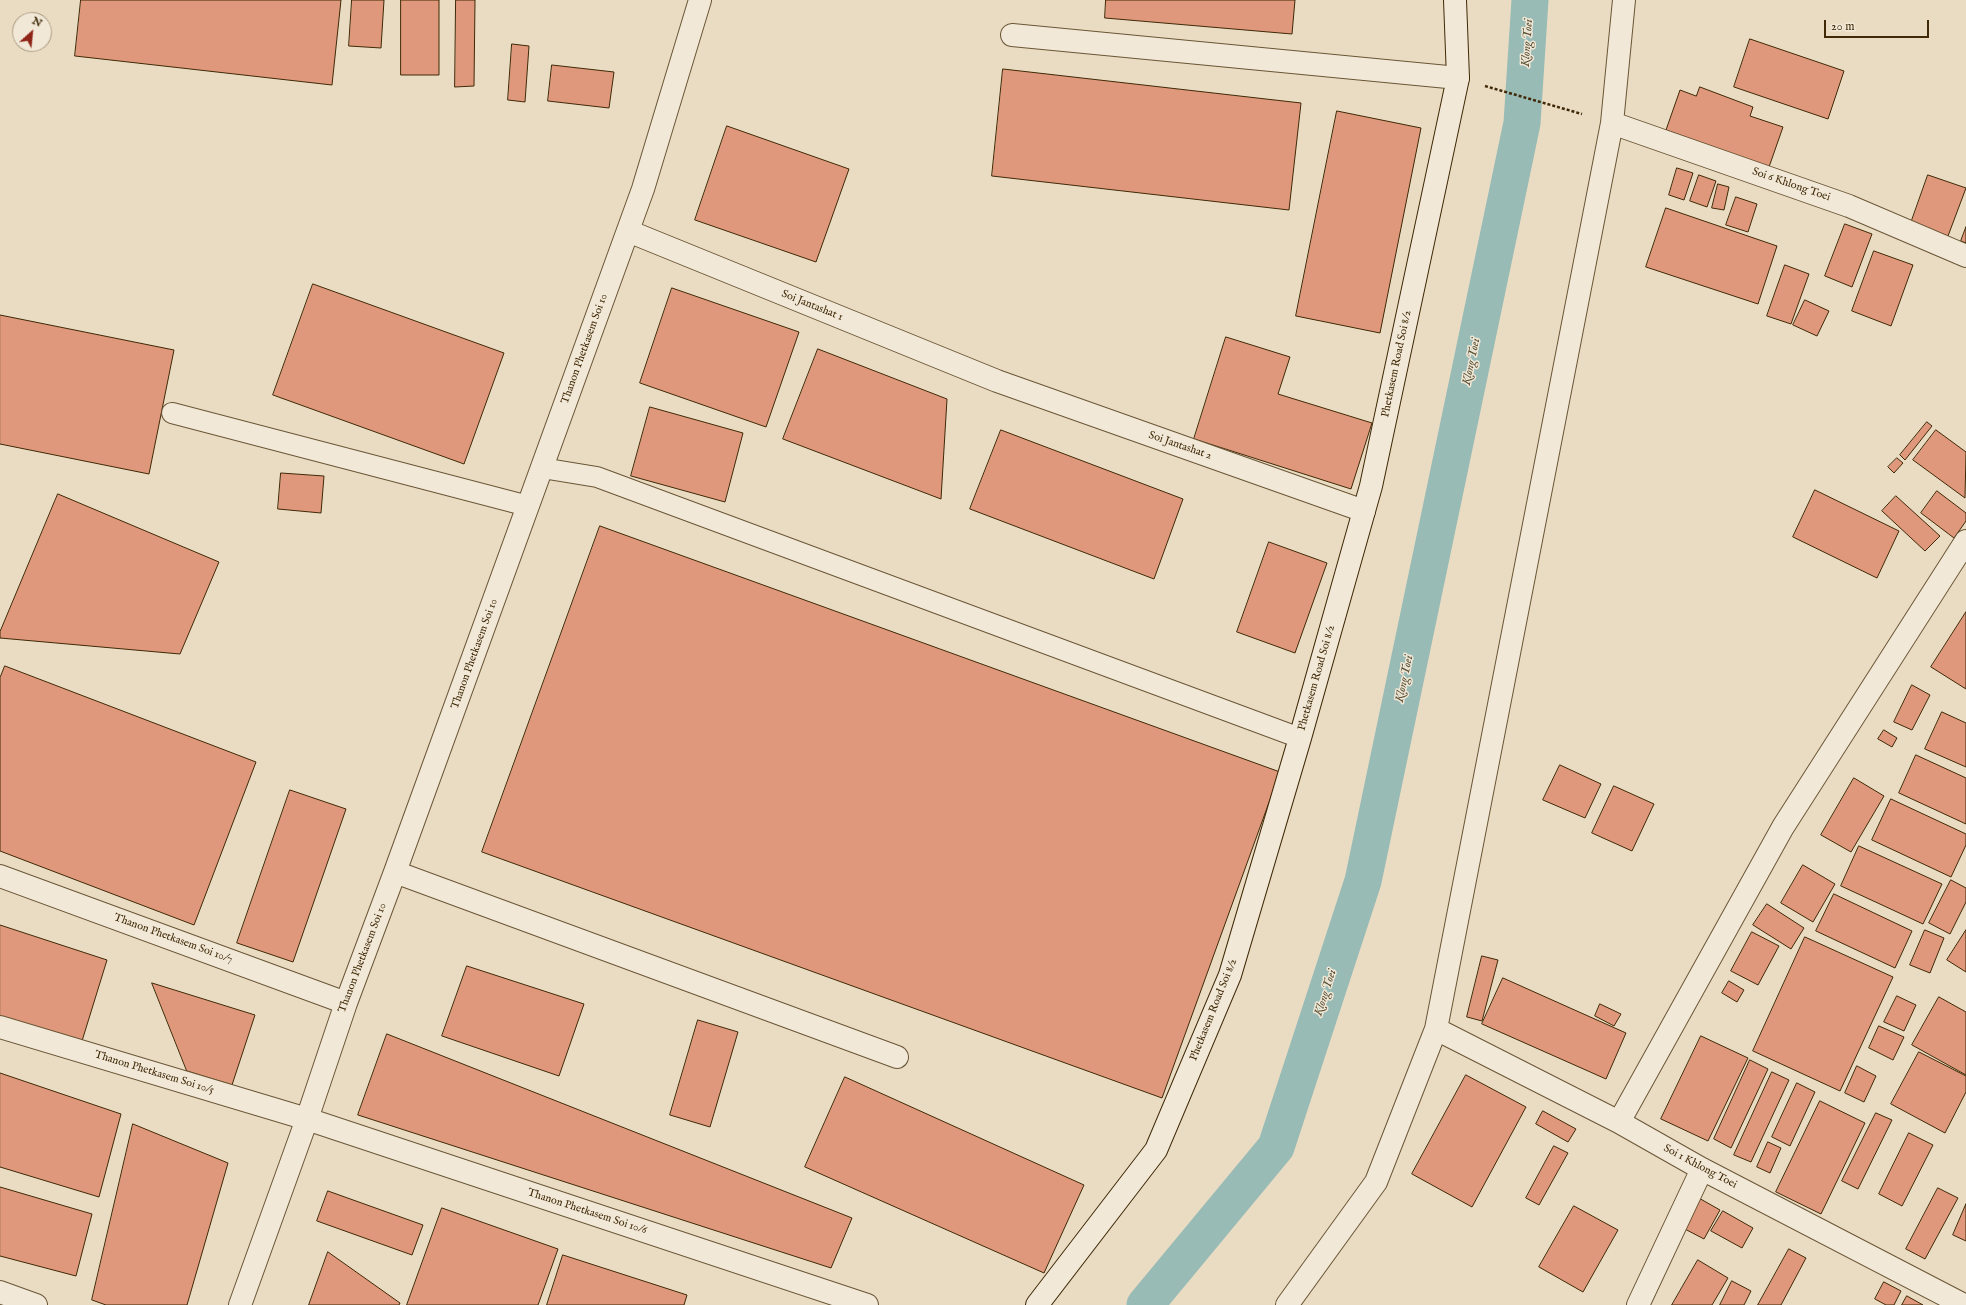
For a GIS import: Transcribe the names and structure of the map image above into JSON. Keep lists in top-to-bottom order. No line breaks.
{"streets":{"street":["Soi 6 Khlong Toei","Soi Jantashat 1","Thanon Phetkasem Soi 10","Phetkasem Road Soi 8/2","Soi Jantashat 2","Thanon Phetkasem Soi 10/7","Thanon Phetkasem Soi 10/5","Soi 1 Khlong Toei","Thanon Phetkasem Soi 10/6"]},"crossings":[["Soi Jantashat 1","Thanon Phetkasem Soi 10"],["Soi Jantashat 1","Soi Jantashat 2"],["Thanon Phetkasem Soi 10","Thanon Phetkasem Soi 10/7"],["Thanon Phetkasem Soi 10","Thanon Phetkasem Soi 10/5"],["Thanon Phetkasem Soi 10","Thanon Phetkasem Soi 10/6"],["Phetkasem Road Soi 8/2","Soi Jantashat 2"],["Thanon Phetkasem Soi 10/5","Thanon Phetkasem Soi 10/6"]],"water":["Klong Toei"],"scale_bar":"20 m","north":"top right"}
